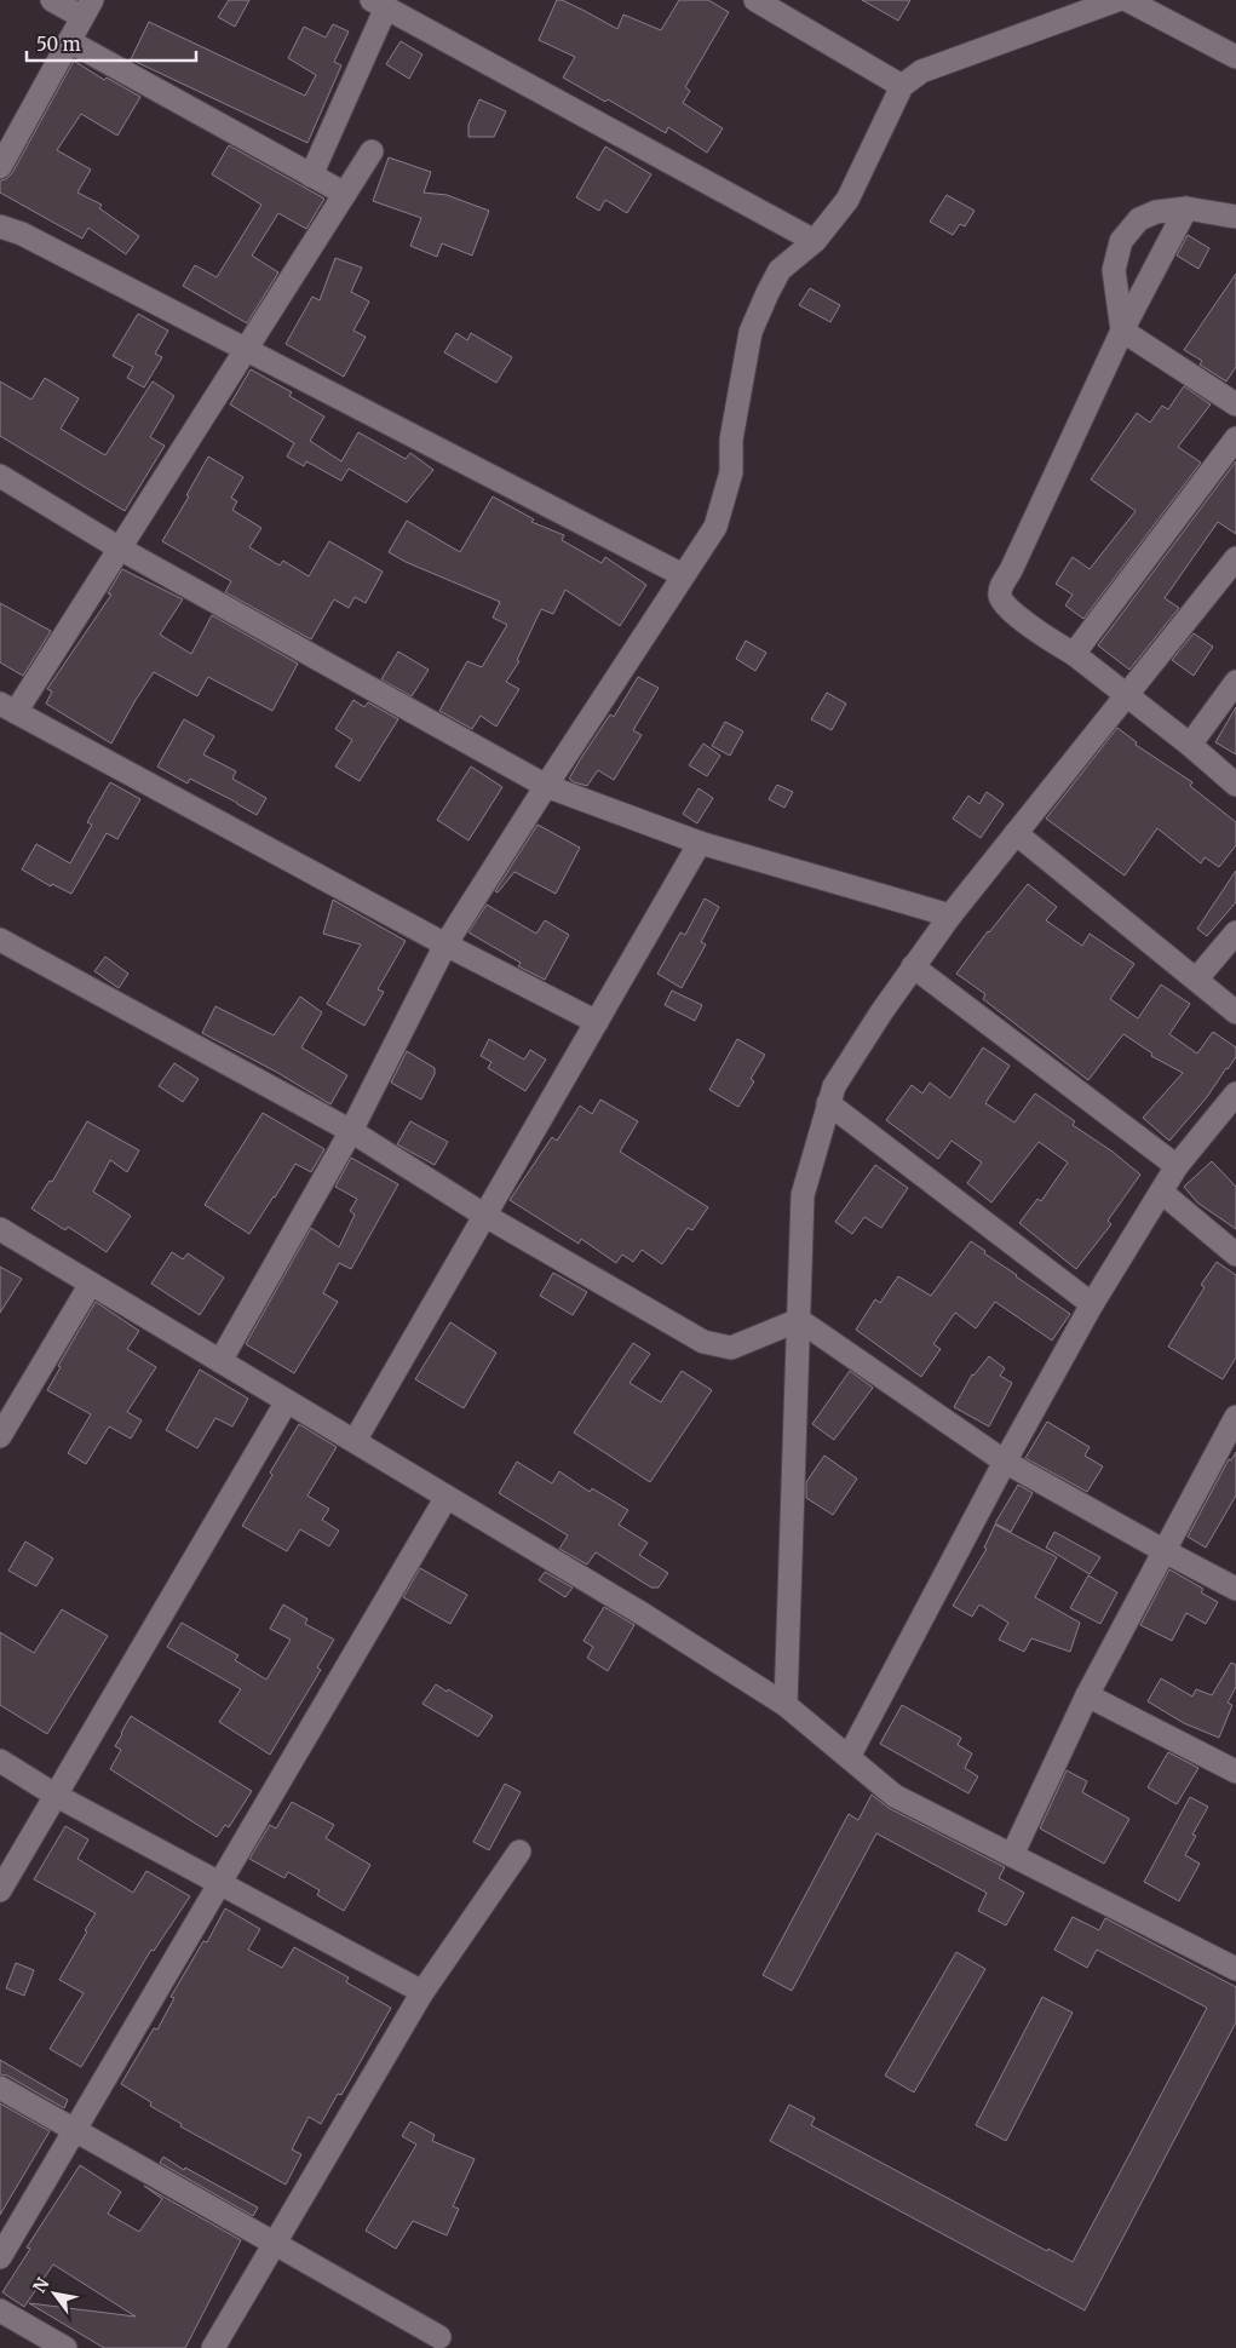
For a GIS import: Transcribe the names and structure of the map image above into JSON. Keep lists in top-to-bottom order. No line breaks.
{"scale_bar":"50 m","north":"top left"}
